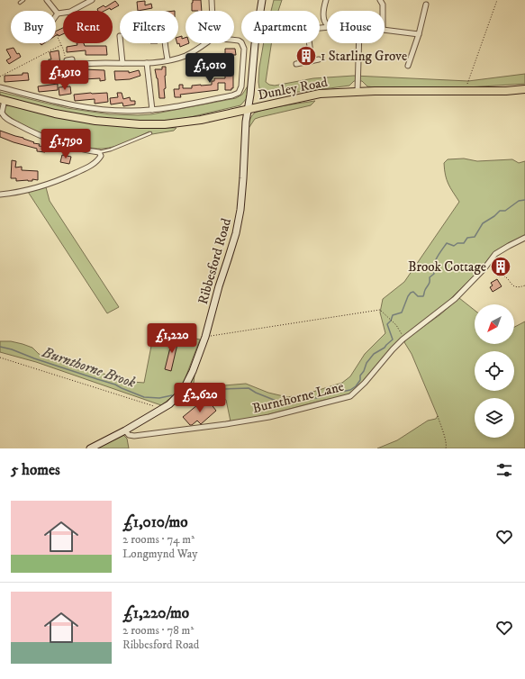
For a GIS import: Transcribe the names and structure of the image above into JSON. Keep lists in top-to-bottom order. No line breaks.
{"streets":{"main road":["Dunley Road","Ribbesford Road"],"street":["Burnthorne Lane"]},"crossings":[["Dunley Road","Ribbesford Road"],["Ribbesford Road","Burnthorne Lane"]],"water":["Burnthorne Brook"],"places":{"building":["1 Starling Grove","Brook Cottage"]},"north":"bottom left","page":{"chip":["Buy","Rent","Filters","New","Apartment","House"],"price":["£1,010","£1,910","£1,790","£1,220","£2,620"],"heading":"5 homes","list":[{"name":"£1,010/mo","note":"2 rooms · 74 m² · Longmynd Way"},{"name":"£1,220/mo","note":"2 rooms · 78 m² · Ribbesford Road"}]}}
